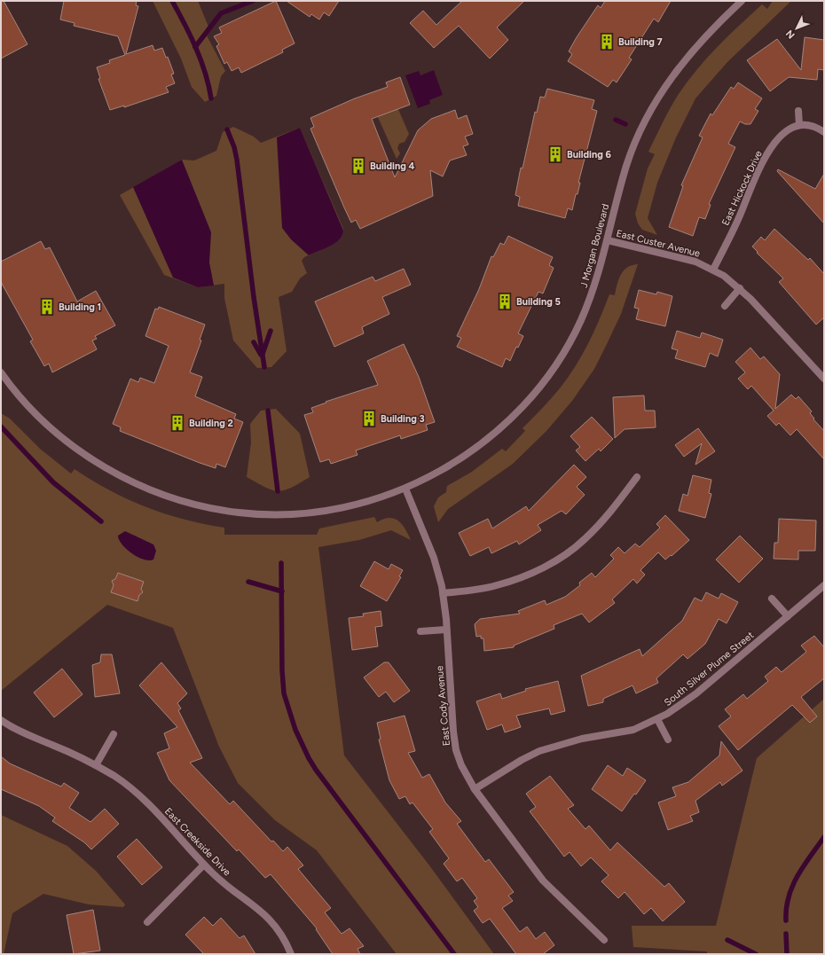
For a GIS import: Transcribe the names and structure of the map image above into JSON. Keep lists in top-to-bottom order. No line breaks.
{"streets":{"street":["East Hickock Drive","East Custer Avenue","J Morgan Boulevard","South Silver Plume Street","East Cody Avenue","East Creekside Drive"]},"crossings":[["East Hickock Drive","East Custer Avenue"],["East Custer Avenue","J Morgan Boulevard"],["J Morgan Boulevard","East Cody Avenue"],["South Silver Plume Street","East Cody Avenue"]],"places":{"building":["Building 7","Building 6","Building 4","Building 5","Building 1","Building 3","Building 2"]},"north":"bottom left"}
